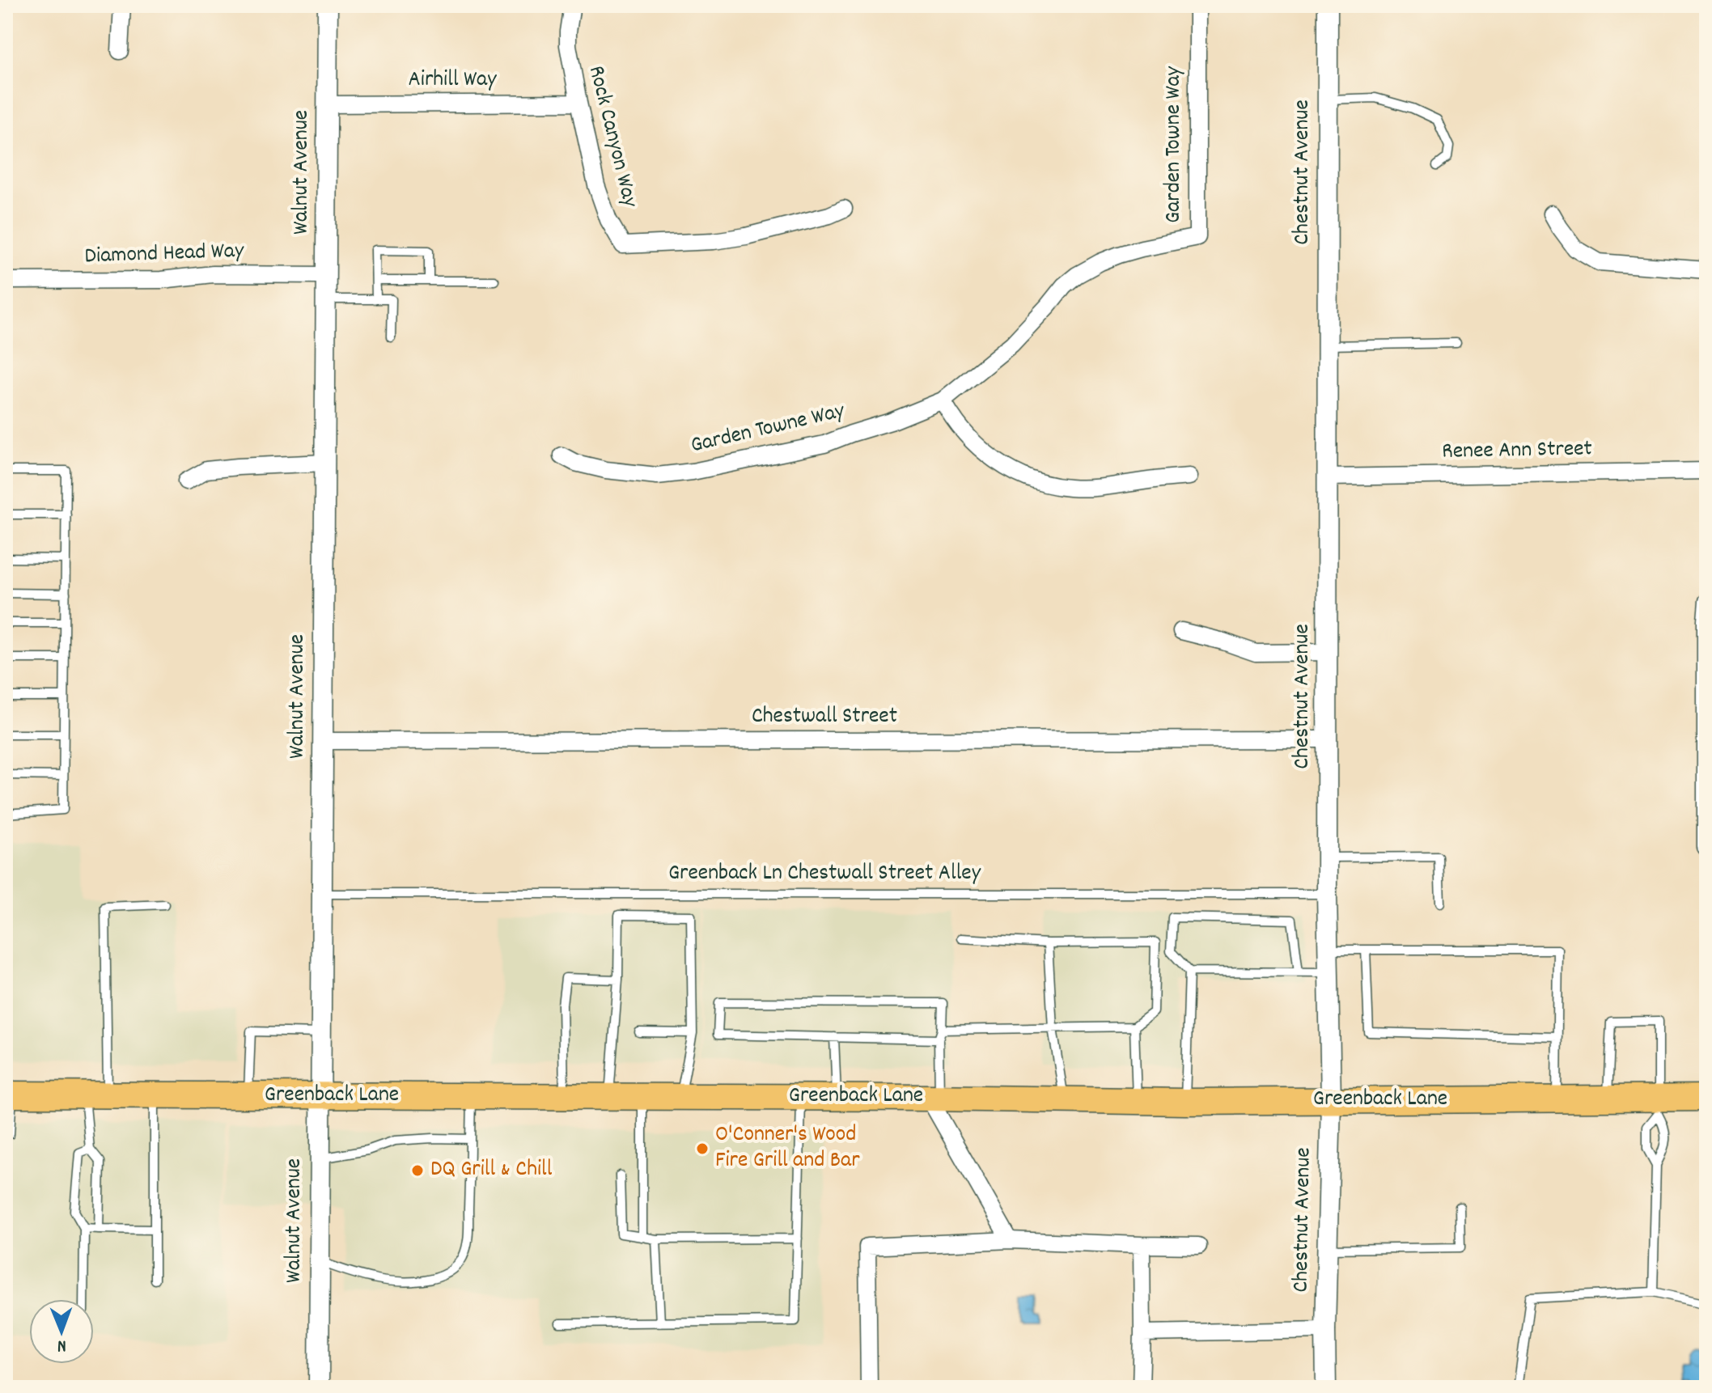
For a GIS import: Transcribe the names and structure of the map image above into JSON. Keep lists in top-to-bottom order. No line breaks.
{"streets":{"main road":["Greenback Lane"],"street":["Airhill Way","Rock Canyon Way","Garden Towne Way","Walnut Avenue","Chestnut Avenue","Diamond Head Way","Renee Ann Street","Chestwall Street"],"lane":["Greenback Ln Chestwall Street Alley"]},"crossings":[["Airhill Way","Rock Canyon Way"],["Airhill Way","Walnut Avenue"],["Walnut Avenue","Diamond Head Way"],["Walnut Avenue","Chestwall Street"],["Walnut Avenue","Greenback Ln Chestwall Street Alley"],["Walnut Avenue","Greenback Lane"],["Chestnut Avenue","Renee Ann Street"],["Chestnut Avenue","Chestwall Street"],["Chestnut Avenue","Greenback Ln Chestwall Street Alley"],["Chestnut Avenue","Greenback Lane"]],"places":["O'Conner's Wood Fire Grill and Bar","DQ Grill & Chill"],"north":"bottom"}
